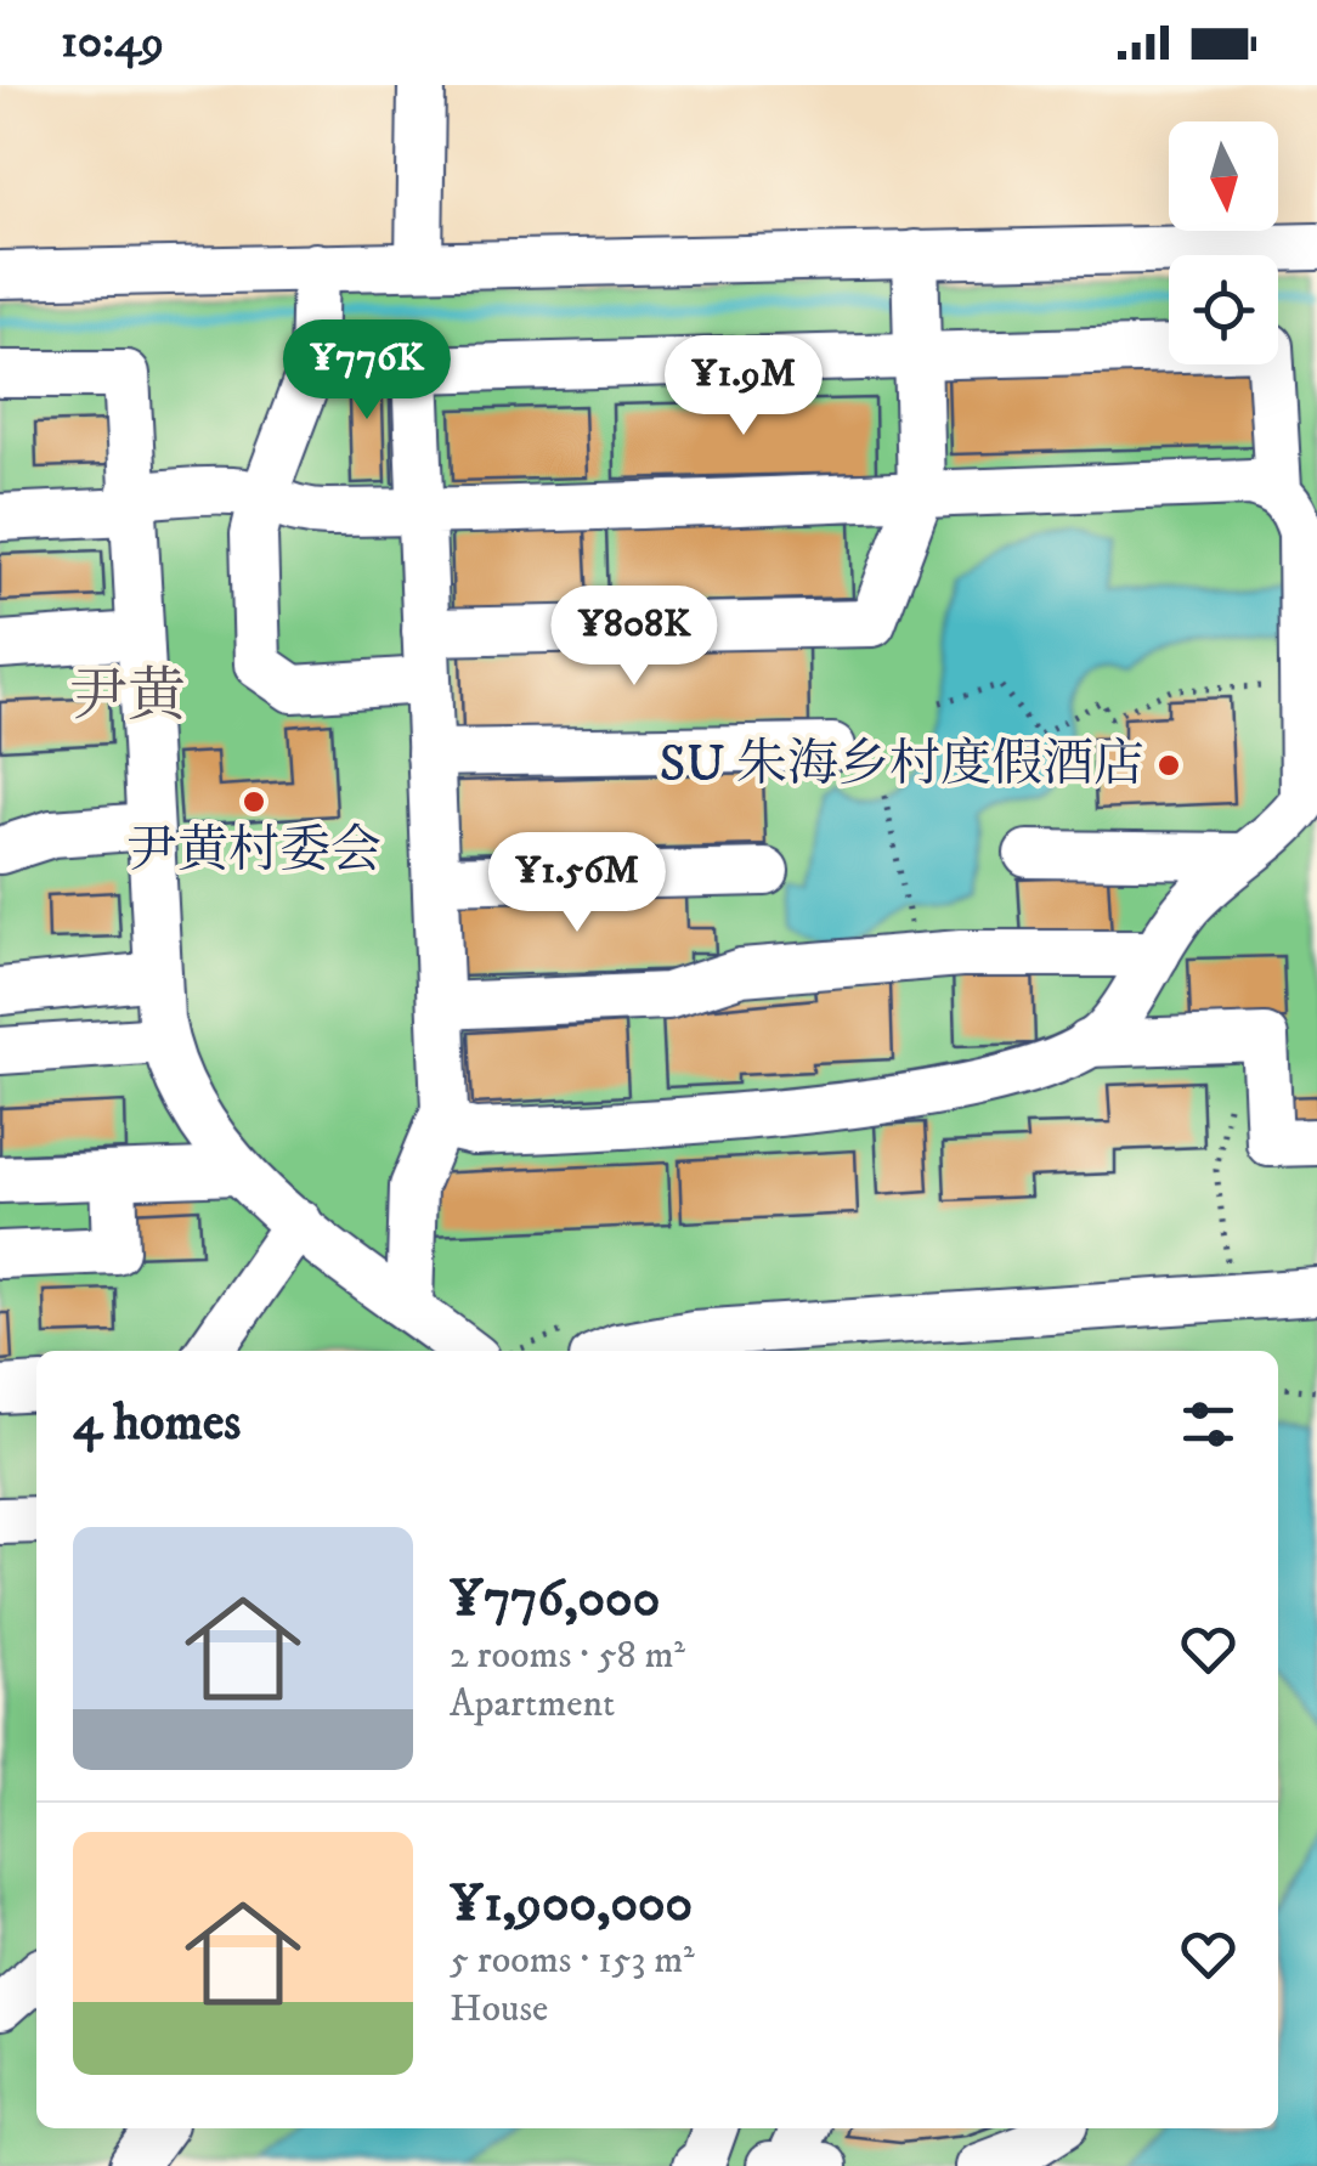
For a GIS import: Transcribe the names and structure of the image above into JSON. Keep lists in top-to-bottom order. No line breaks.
{"districts":["尹黄"],"places":["SU 朱海乡村度假酒店","尹黄村委会"],"north":"bottom","page":{"status":"10:49","price":["¥776K","¥1.9M","¥808K","¥1.56M"],"heading":"4 homes","list":[{"name":"¥776,000","note":"2 rooms · 58 m² · Apartment"},{"name":"¥1,900,000","note":"5 rooms · 153 m² · House"}]}}
